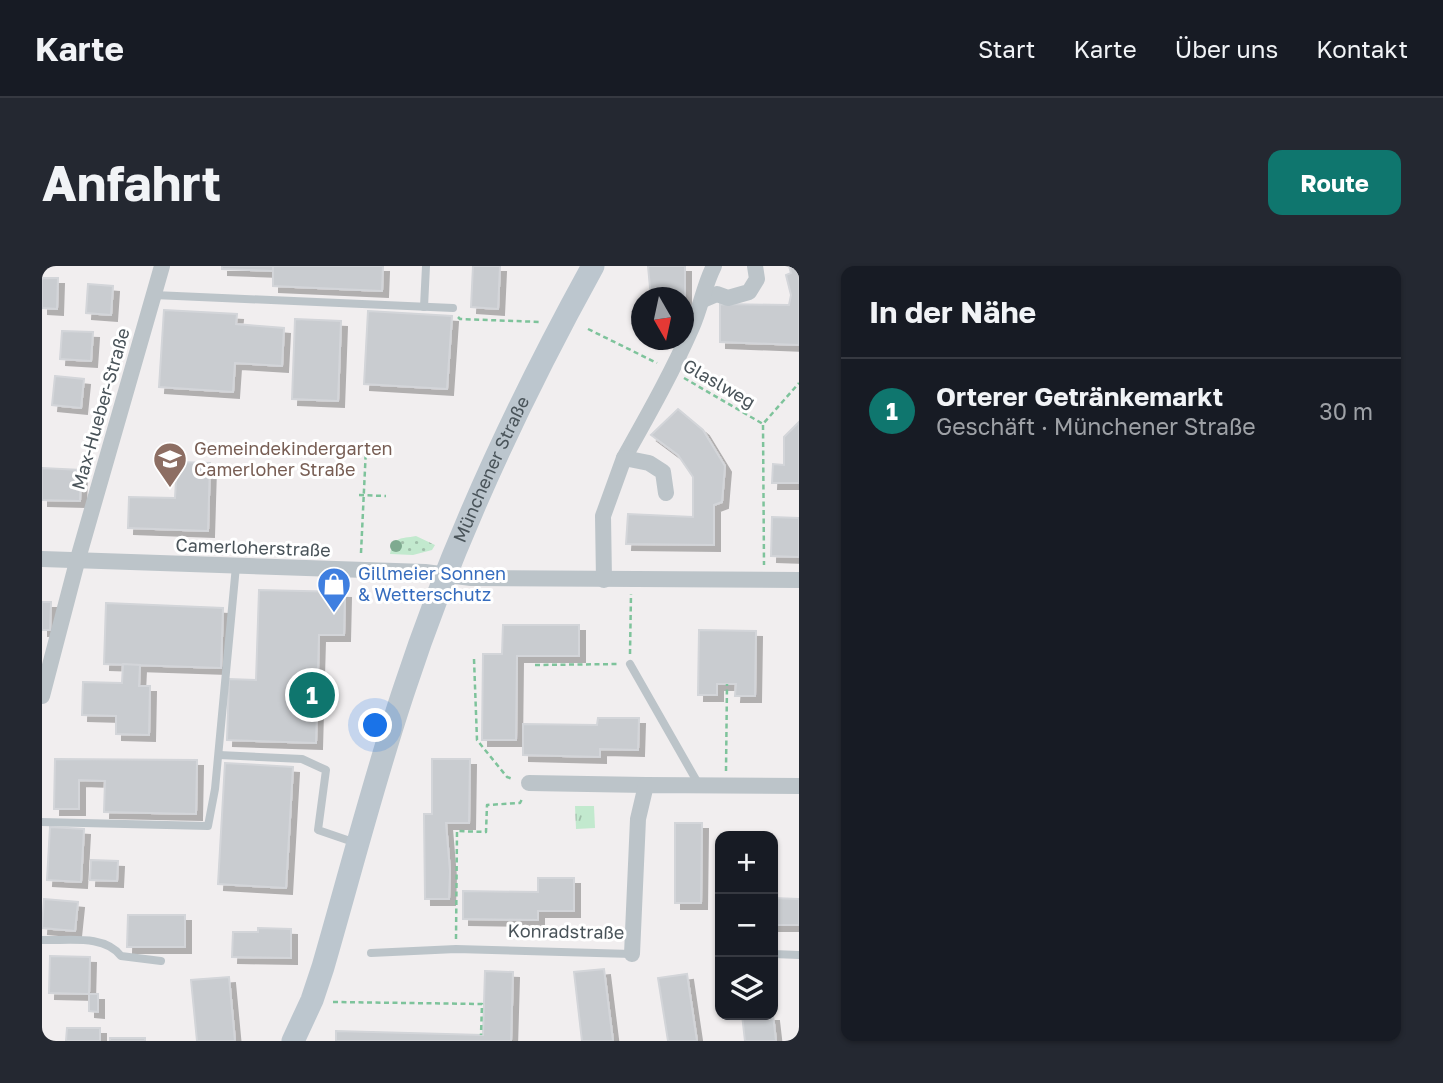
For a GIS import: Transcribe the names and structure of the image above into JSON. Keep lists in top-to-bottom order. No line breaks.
{"streets":{"main road":["Münchener Straße"],"street":["Max-Hueber-Straße","Camerloherstraße","Konradstraße"],"path":["Glaslweg"]},"crossings":[["Glaslweg","Camerloherstraße"],["Max-Hueber-Straße","Camerloherstraße"],["Münchener Straße","Camerloherstraße"]],"places":{"school or university":["Gemeindekindergarten Camerloher Straße"],"shop":["Gillmeier Sonnen & Wetterschutz"]},"north":"bottom","page":{"header":"Karte","nav":["Start","Karte","Über uns","Kontakt"],"buttons":"Route","title":"Anfahrt","heading":"In der Nähe","list":[{"mark":"1","name":"Orterer Getränkemarkt","note":"Geschäft · Münchener Straße","value":"30 m"}],"pins":"1","map_buttons":["+","−"]}}
